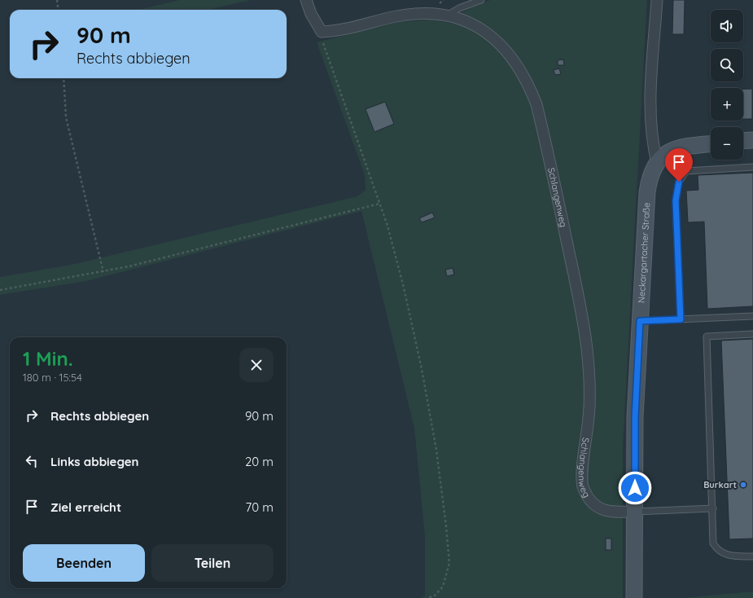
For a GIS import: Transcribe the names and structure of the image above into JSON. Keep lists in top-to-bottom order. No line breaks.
{"streets":{"street":["Schlangenweg","Neckargartacher Straße"]},"crossings":[["Schlangenweg","Neckargartacher Straße"]],"places":["Burkart"],"page":{"map_buttons":["+","−"],"turn":["90 m","Rechts abbiegen"],"heading":["1 Min.","180 m · 15:54"],"list":[{"name":"Rechts abbiegen","value":"90 m"},{"name":"Links abbiegen","value":"20 m"},{"name":"Ziel erreicht","value":"70 m"}],"buttons":["Beenden","Teilen"]}}
